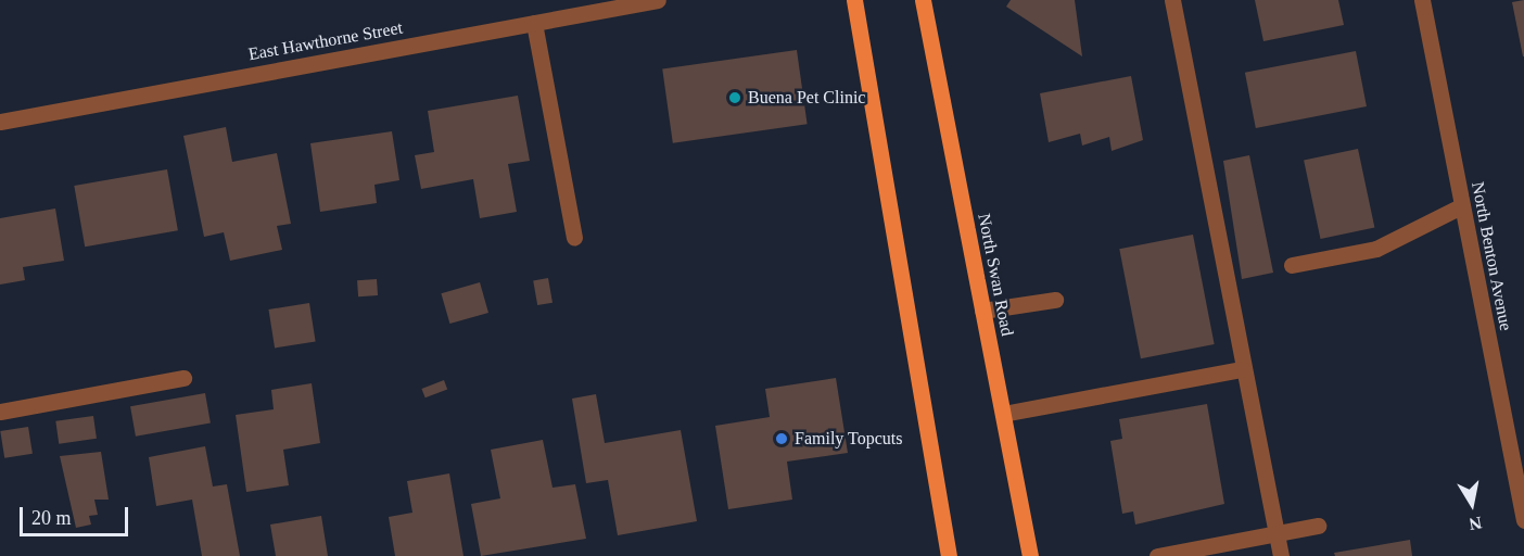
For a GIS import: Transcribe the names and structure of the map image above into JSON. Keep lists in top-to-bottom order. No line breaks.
{"streets":{"main road":["North Swan Road"],"street":["East Hawthorne Street","North Benton Avenue"]},"places":["Buena Pet Clinic","Family Topcuts"],"scale_bar":"20 m","north":"bottom"}
